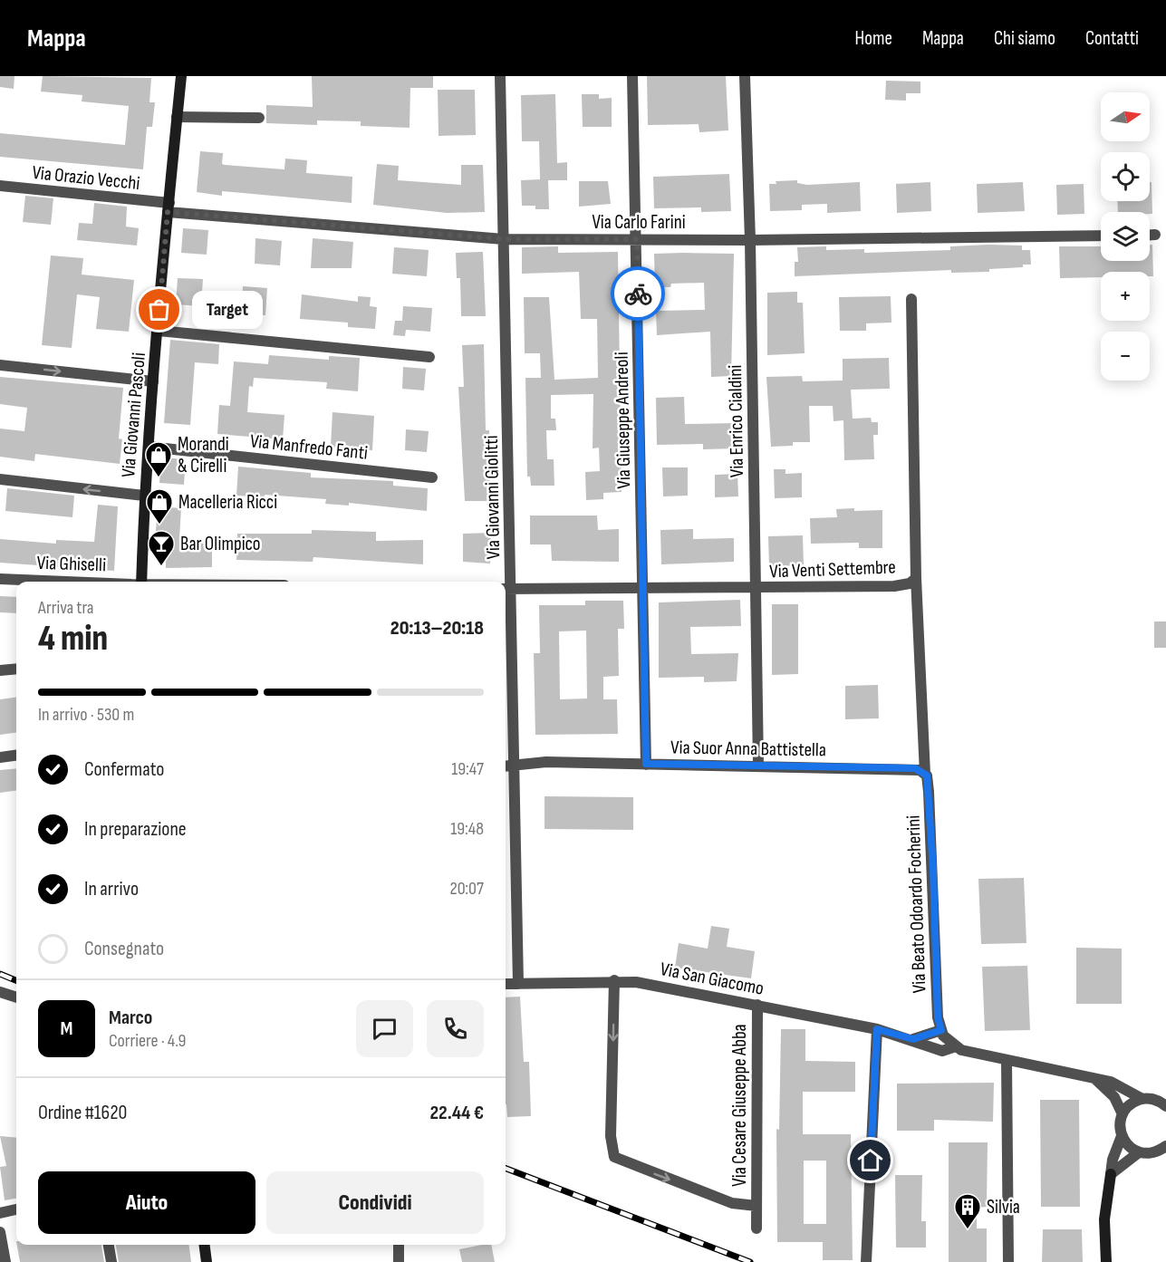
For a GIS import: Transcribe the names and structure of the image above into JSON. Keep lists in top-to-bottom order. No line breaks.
{"streets":{"street":["Via Orazio Vecchi","Via Carlo Farini","Via Giovanni Pascoli","Via Giuseppe Andreoli","Via Enrico Cialdini","Via Manfredo Fanti","Via Giovanni Giolitti","Via Ghiselli","Via Venti Settembre","Via Suor Anna Battistella","Via Beato Odoardo Focherini","Via San Giacomo","Via Cesare Giuseppe Abba"]},"crossings":[["Via Orazio Vecchi","Via Carlo Farini"],["Via Orazio Vecchi","Via Giovanni Pascoli"],["Via Carlo Farini","Via Giovanni Pascoli"],["Via Carlo Farini","Via Giuseppe Andreoli"],["Via Carlo Farini","Via Enrico Cialdini"],["Via Carlo Farini","Via Giovanni Giolitti"],["Via Giovanni Pascoli","Via Manfredo Fanti"],["Via Giuseppe Andreoli","Via Venti Settembre"],["Via Giuseppe Andreoli","Via Suor Anna Battistella"],["Via Enrico Cialdini","Via Venti Settembre"],["Via Enrico Cialdini","Via Suor Anna Battistella"],["Via Giovanni Giolitti","Via Venti Settembre"],["Via Giovanni Giolitti","Via Suor Anna Battistella"],["Via Giovanni Giolitti","Via San Giacomo"],["Via Venti Settembre","Via Beato Odoardo Focherini"],["Via Suor Anna Battistella","Via Beato Odoardo Focherini"],["Via San Giacomo","Via Cesare Giuseppe Abba"]],"one_way":["Via Cesare Giuseppe Abba"],"places":{"other":["Target"],"shop":["Morandi & Cirelli","Macelleria Ricci"],"bar":["Bar Olimpico"],"building":["Silvia"]},"north":"right","page":{"header":"Mappa","nav":["Home","Mappa","Chi siamo","Contatti"],"map_buttons":["+","−"],"bubble":"Target","heading":["4 min","Arriva tra","20:13–20:18"],"panel":["Marco","Corriere · 4.9","Ordine #1620","22.44 €"],"bar":"In arrivo · 530 m","list":[["Confermato","19:47"],["In preparazione","19:48"],["In arrivo","20:07"],"Consegnato"],"round":"M","buttons":["Aiuto","Condividi"]}}
